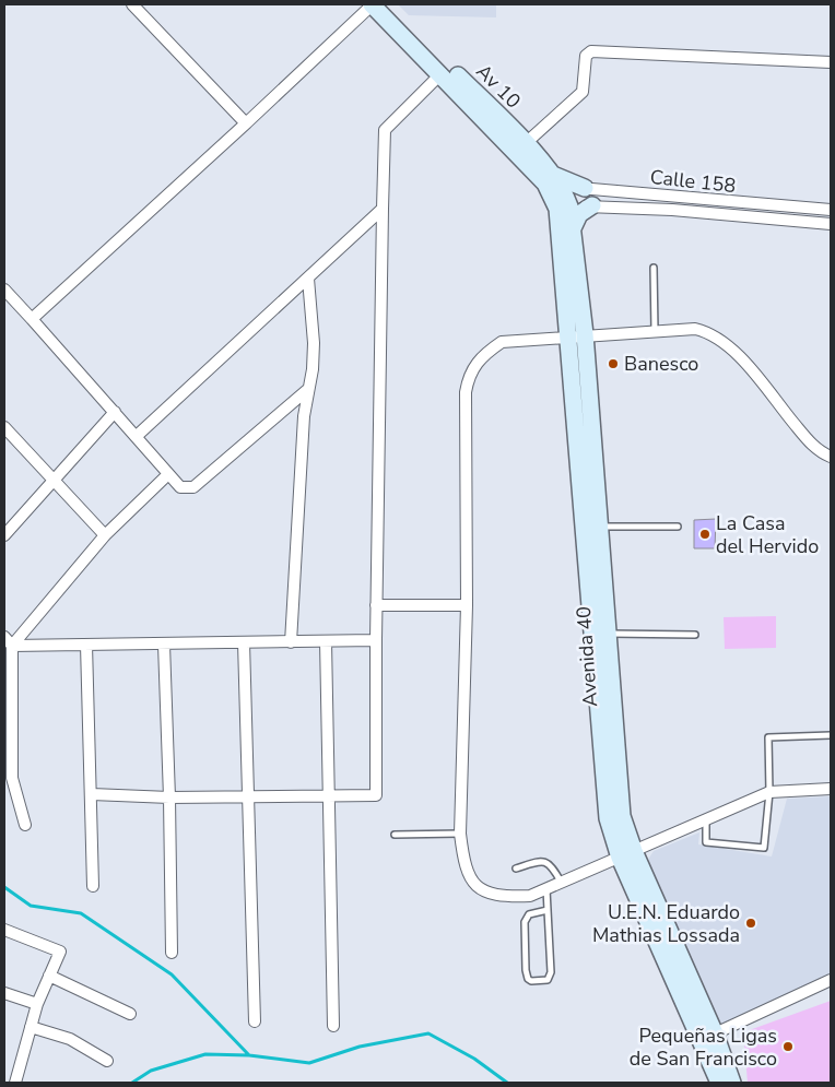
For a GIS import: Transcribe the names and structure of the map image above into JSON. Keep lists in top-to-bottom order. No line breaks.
{"streets":{"street":["Av 10","Calle 158","Avenida 40"]},"crossings":[["Av 10","Calle 158"],["Av 10","Avenida 40"],["Calle 158","Avenida 40"]],"places":["Banesco","La Casa del Hervido","U.E.N. Eduardo Mathias Lossada","Pequeñas Ligas de San Francisco"]}
